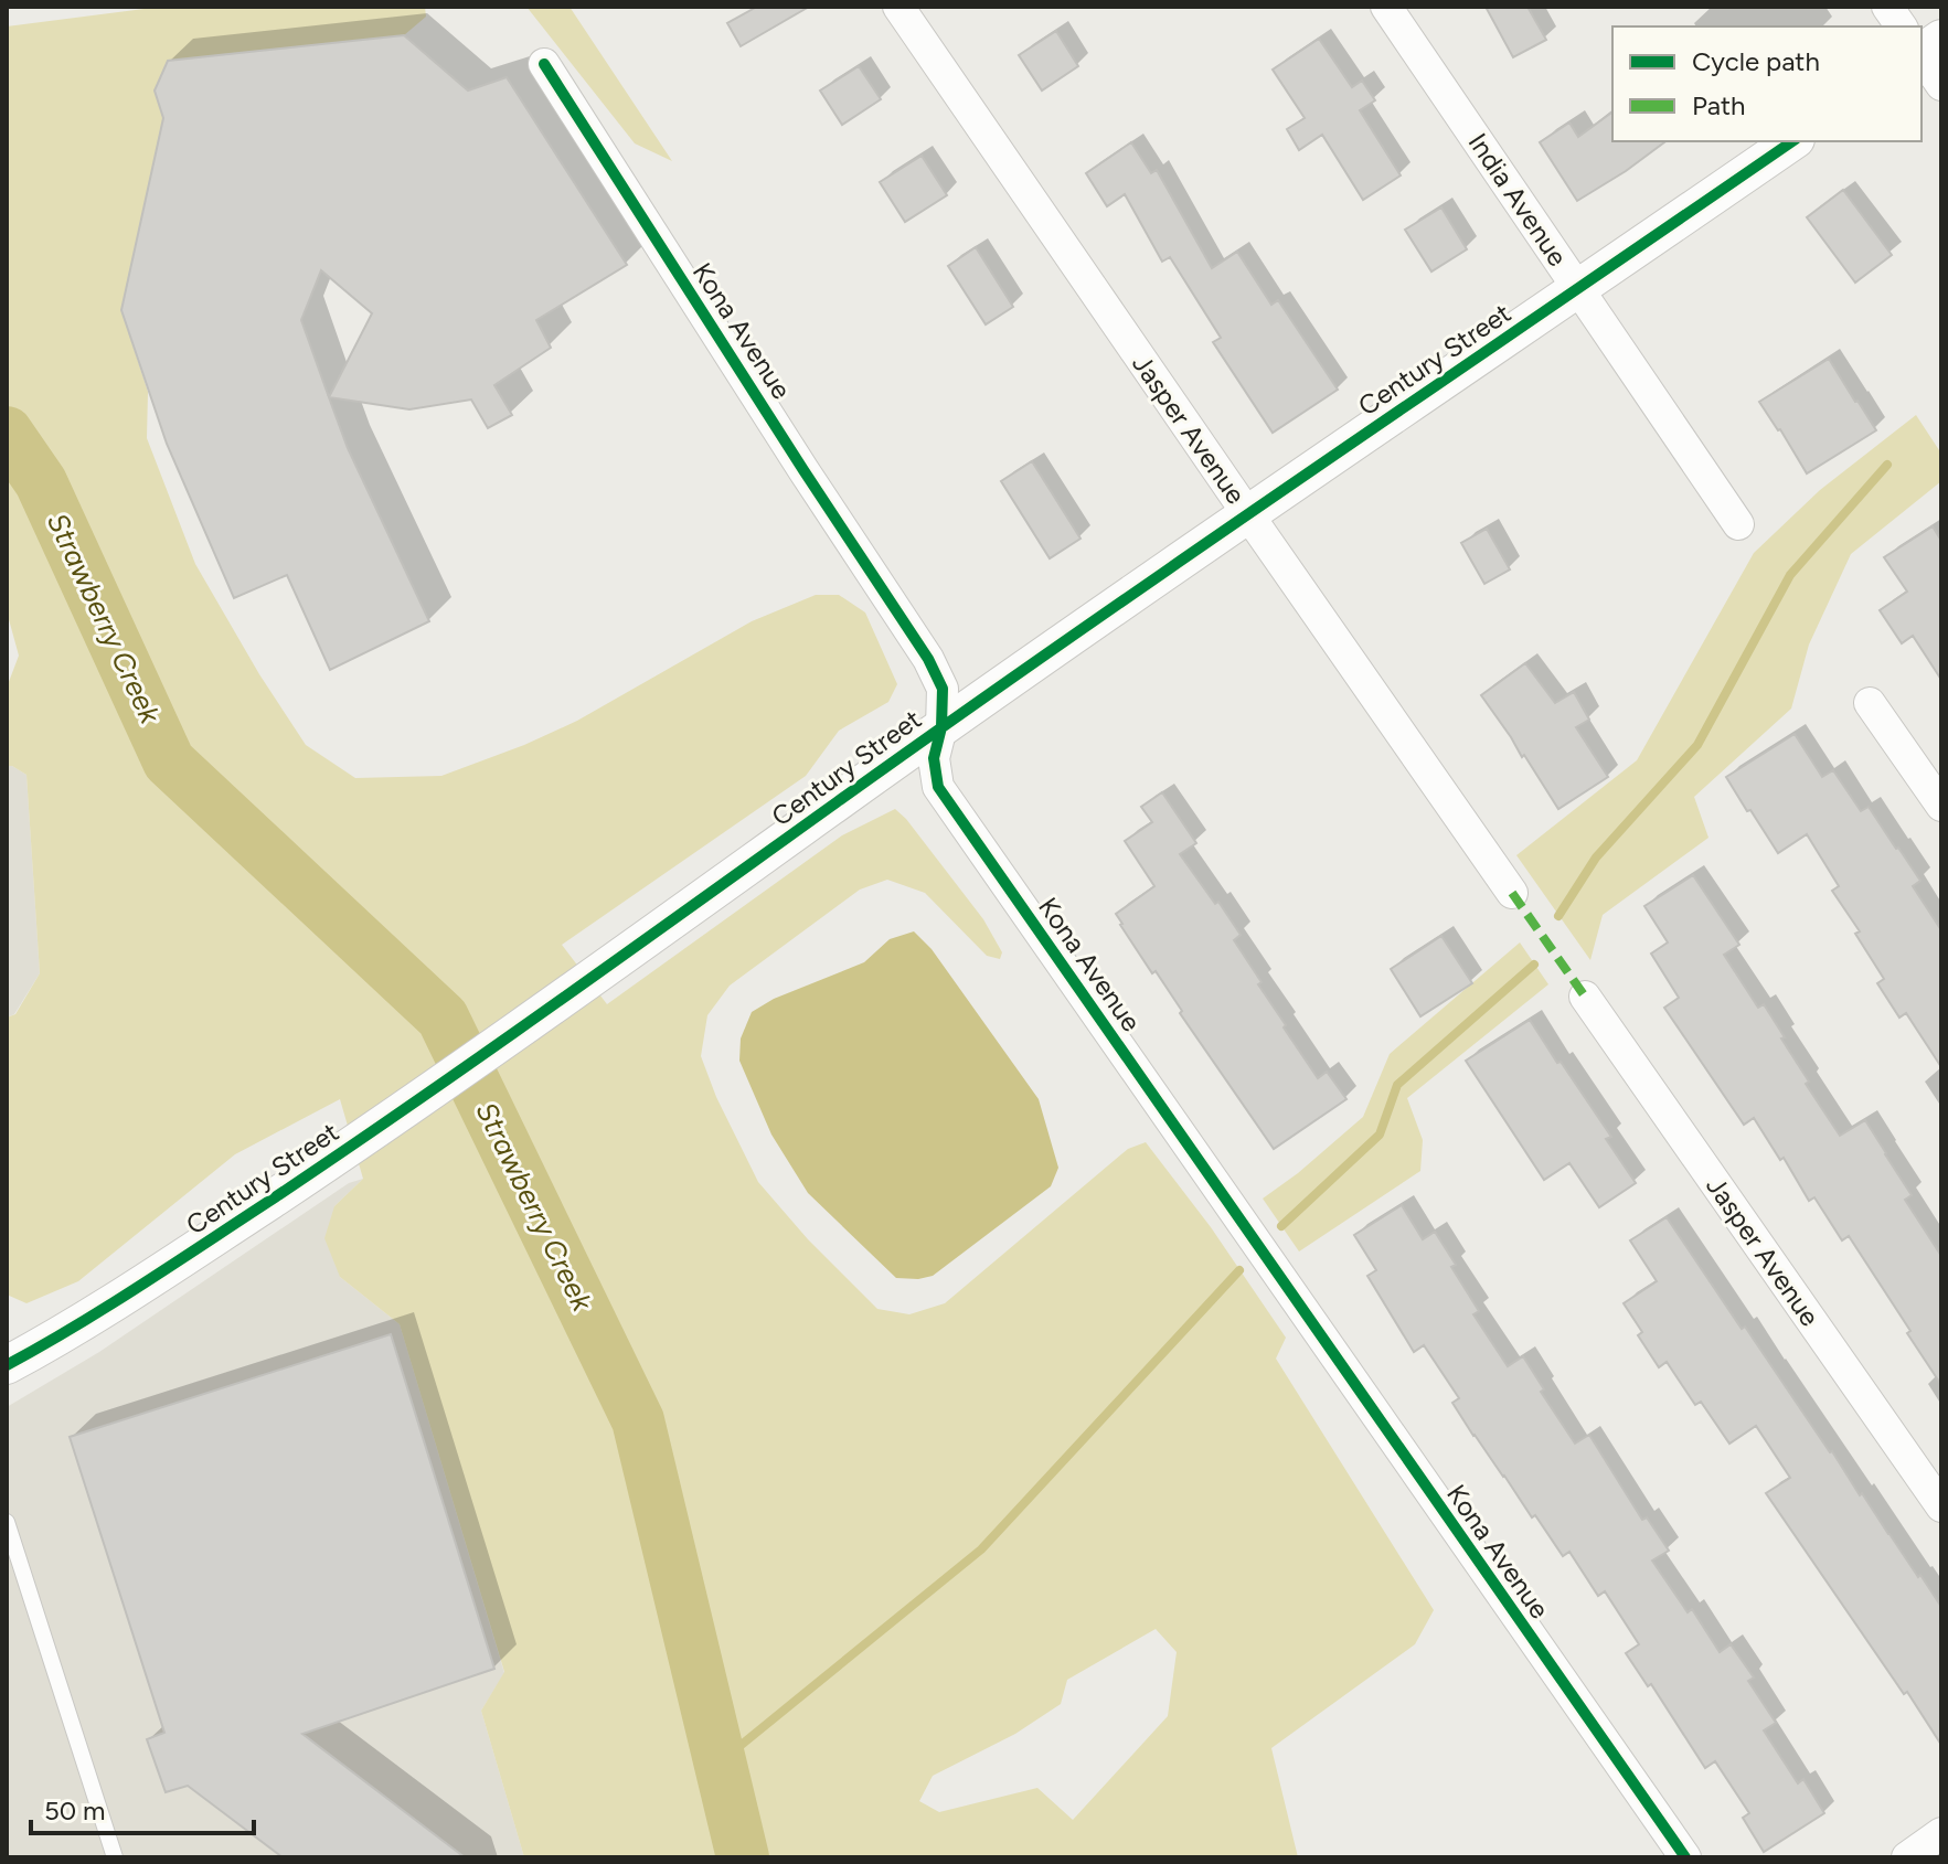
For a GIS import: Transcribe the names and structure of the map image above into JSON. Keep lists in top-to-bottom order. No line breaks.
{"streets":{"street":["India Avenue","Kona Avenue","Century Street","Jasper Avenue"]},"crossings":[["India Avenue","Century Street"],["Kona Avenue","Century Street"],["Century Street","Jasper Avenue"]],"water":["Strawberry Creek"],"legend":["Cycle path","Path"],"scale_bar":"50 m"}
